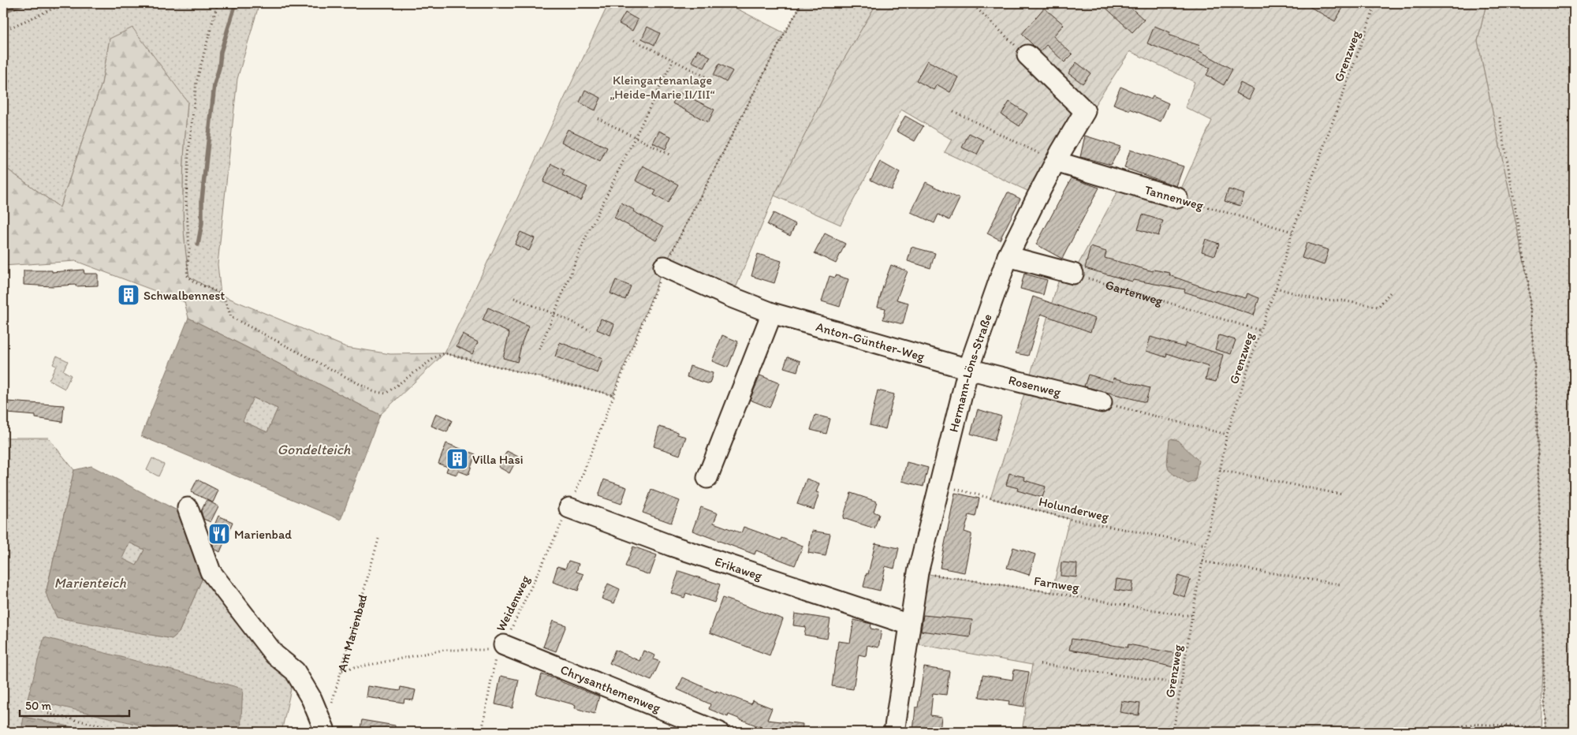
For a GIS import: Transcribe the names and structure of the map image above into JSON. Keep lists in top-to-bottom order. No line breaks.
{"streets":{"street":["Tannenweg","Anton-Günther-Weg","Hermann-Löns-Straße","Rosenweg","Erikaweg","Chrysanthemenweg"],"path":["Grenzweg","Gartenweg","Holunderweg","Farnweg","Weidenweg","Am Marienbad"]},"crossings":[["Grenzweg","Tannenweg"],["Grenzweg","Gartenweg"],["Grenzweg","Holunderweg"],["Grenzweg","Farnweg"],["Tannenweg","Hermann-Löns-Straße"],["Anton-Günther-Weg","Hermann-Löns-Straße"],["Anton-Günther-Weg","Rosenweg"],["Anton-Günther-Weg","Weidenweg"],["Hermann-Löns-Straße","Rosenweg"],["Hermann-Löns-Straße","Holunderweg"],["Hermann-Löns-Straße","Erikaweg"],["Hermann-Löns-Straße","Farnweg"],["Erikaweg","Weidenweg"],["Weidenweg","Chrysanthemenweg"]],"water":["Gondelteich","Marienteich"],"parks":["Kleingartenanlage „Heide-Marie II/III“"],"places":{"building":["Schwalbennest","Villa Hasi"],"restaurant":["Marienbad"]},"scale_bar":"50 m"}
